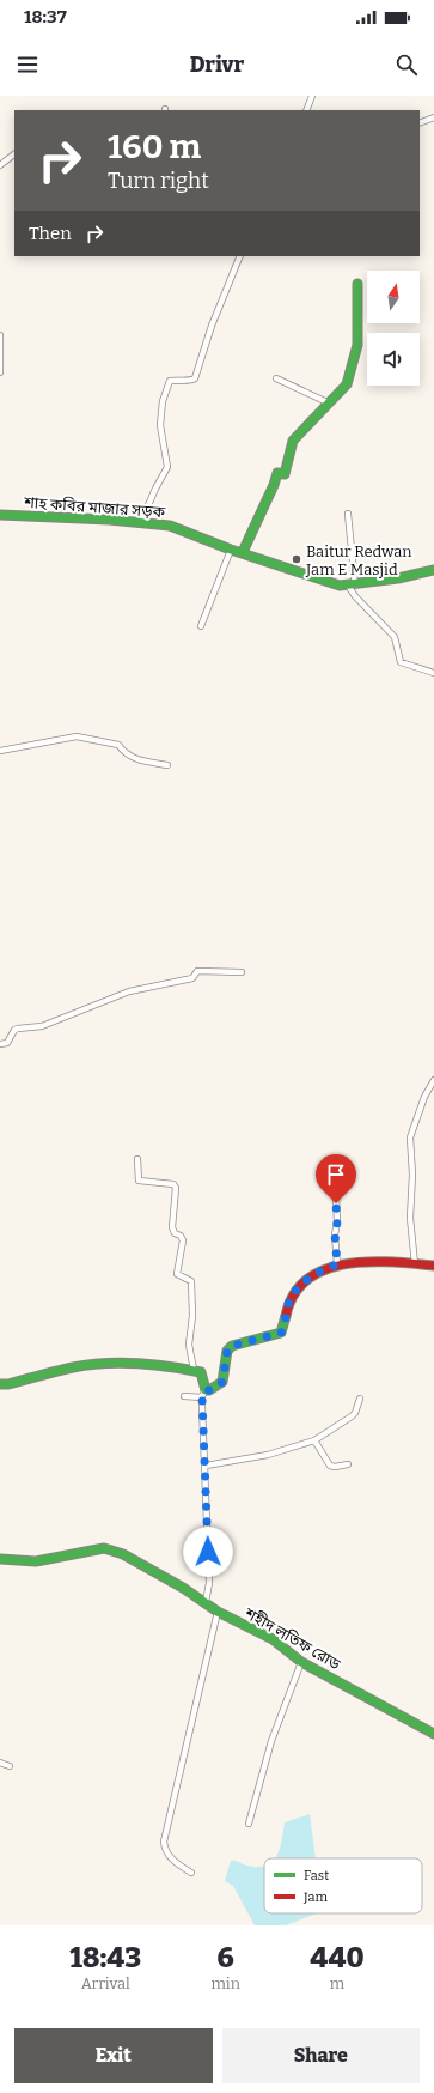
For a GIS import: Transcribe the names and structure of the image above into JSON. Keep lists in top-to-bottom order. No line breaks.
{"streets":{"street":["শাহ কবির মাজার সড়ক","শহীদ লতিফ রোড"]},"places":["Baitur Redwan Jam E Masjid"],"legend":["Fast","Jam"],"north":"top","page":{"status":"18:37","header":"Drivr","turn":["160 m","Turn right"],"then":"Then","eta":["18:43","Arrival","6","min","440","m"],"buttons":["Exit","Share"]}}
